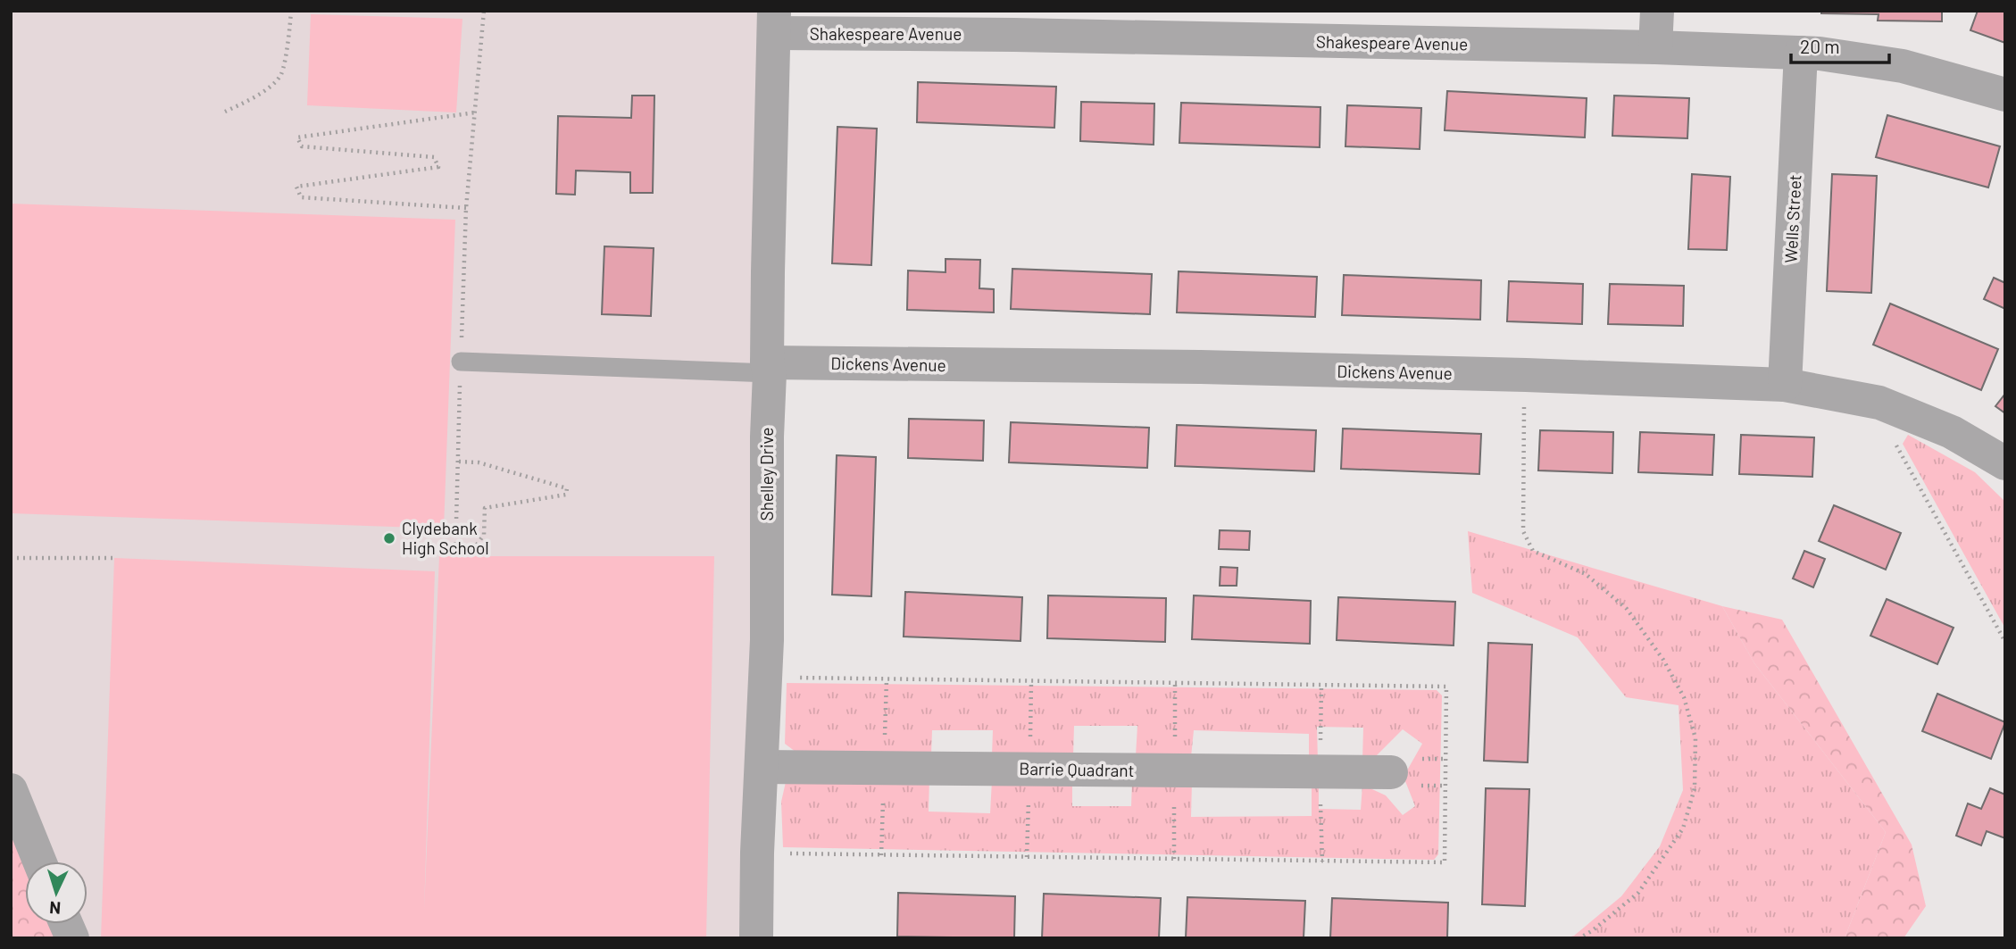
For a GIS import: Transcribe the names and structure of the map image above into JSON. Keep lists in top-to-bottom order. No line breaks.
{"streets":{"street":["Shakespeare Avenue","Wells Street","Dickens Avenue","Shelley Drive","Barrie Quadrant"]},"crossings":[["Shakespeare Avenue","Wells Street"],["Shakespeare Avenue","Shelley Drive"],["Wells Street","Dickens Avenue"],["Dickens Avenue","Shelley Drive"],["Shelley Drive","Barrie Quadrant"]],"places":["Clydebank High School"],"scale_bar":"20 m","north":"bottom"}
